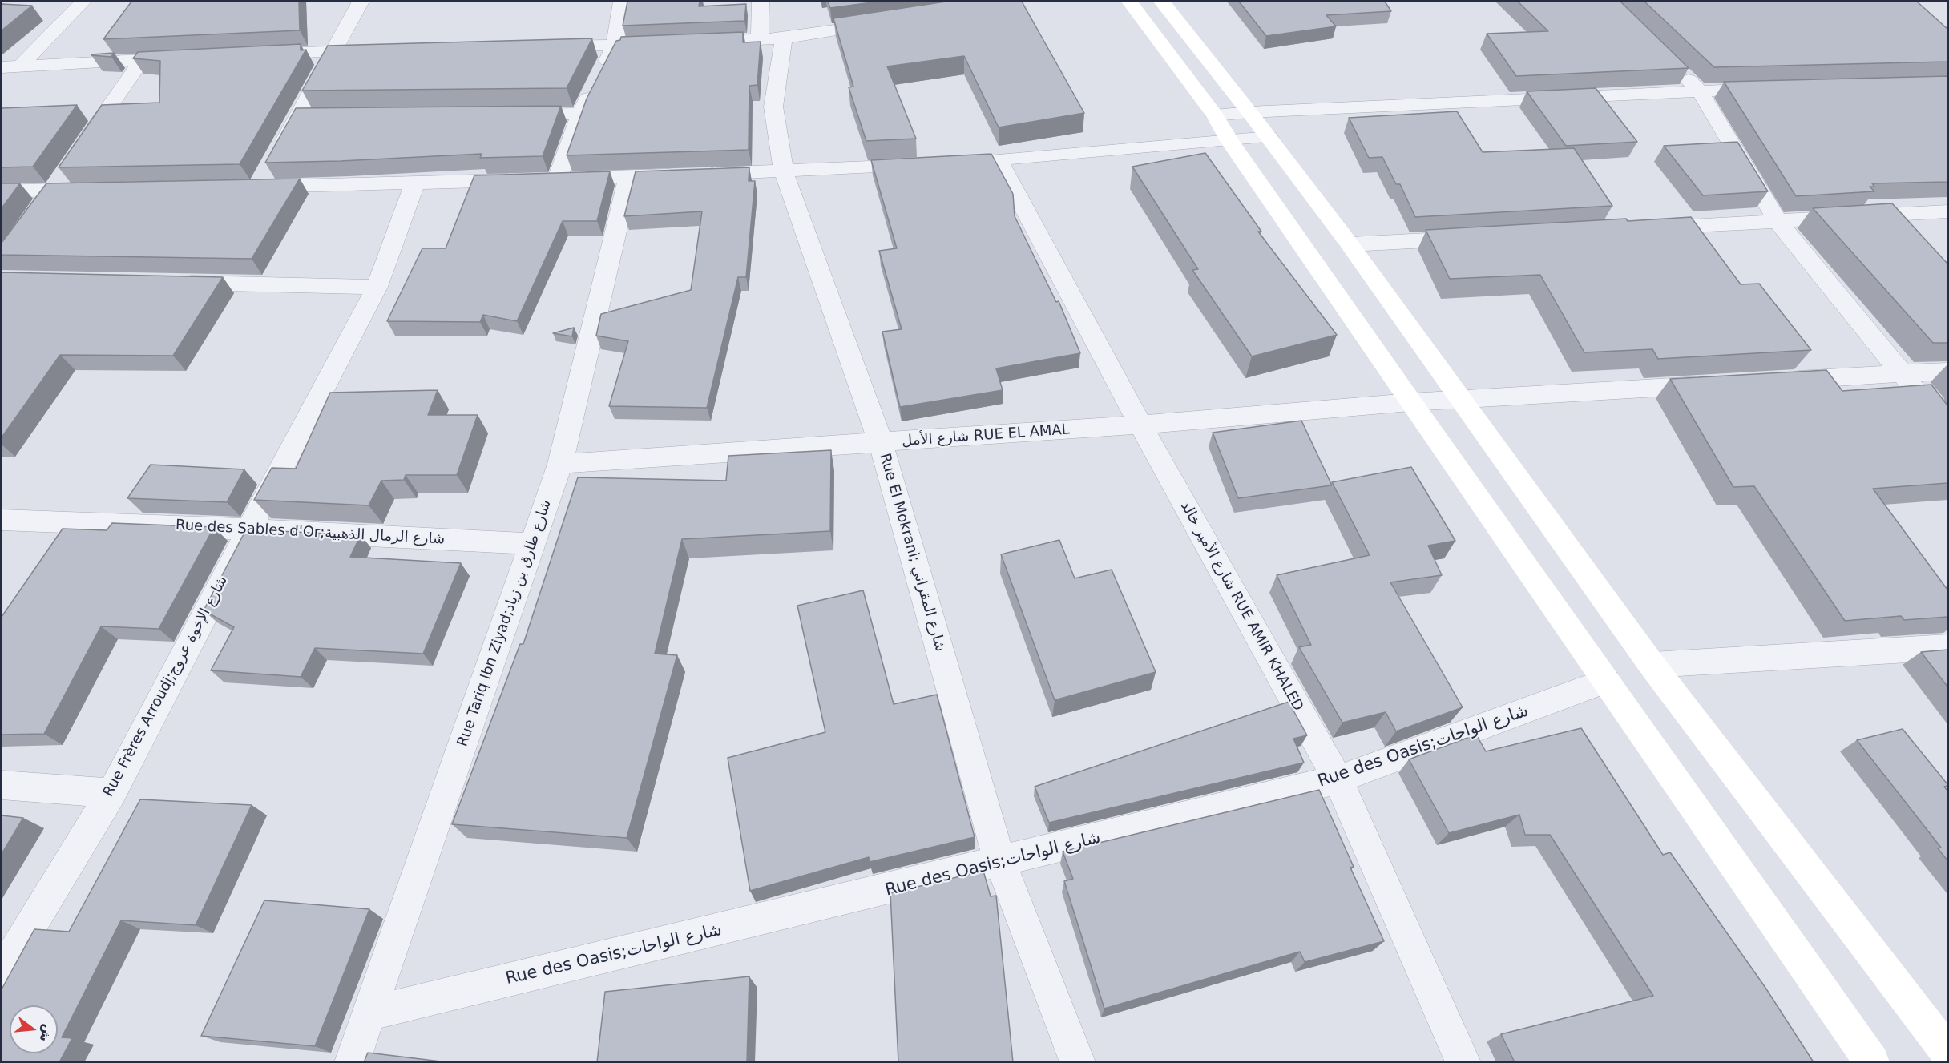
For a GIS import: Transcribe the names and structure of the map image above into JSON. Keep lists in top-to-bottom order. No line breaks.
{"streets":{"street":["شارع الأمل RUE EL AMAL","Rue des Sables d'Or;شارع الرمال الذهبية","Rue El Mokrani; شارع المقراني","شارع الأمير خالد RUE AMIR KHALED","Rue Tariq Ibn Ziyad;شارع طارق بن زياد","Rue Frères Arroudj;شارع الإخوة عروج","Rue des Oasis;شارع الواحات"]},"crossings":[["شارع الأمل RUE EL AMAL","Rue El Mokrani; شارع المقراني"],["شارع الأمل RUE EL AMAL","شارع الأمير خالد RUE AMIR KHALED"],["شارع الأمل RUE EL AMAL","Rue Tariq Ibn Ziyad;شارع طارق بن زياد"],["Rue des Sables d'Or;شارع الرمال الذهبية","Rue Tariq Ibn Ziyad;شارع طارق بن زياد"],["Rue des Sables d'Or;شارع الرمال الذهبية","Rue Frères Arroudj;شارع الإخوة عروج"],["Rue El Mokrani; شارع المقراني","Rue des Oasis;شارع الواحات"],["شارع الأمير خالد RUE AMIR KHALED","Rue des Oasis;شارع الواحات"],["Rue Tariq Ibn Ziyad;شارع طارق بن زياد","Rue des Oasis;شارع الواحات"]],"north":"right"}
